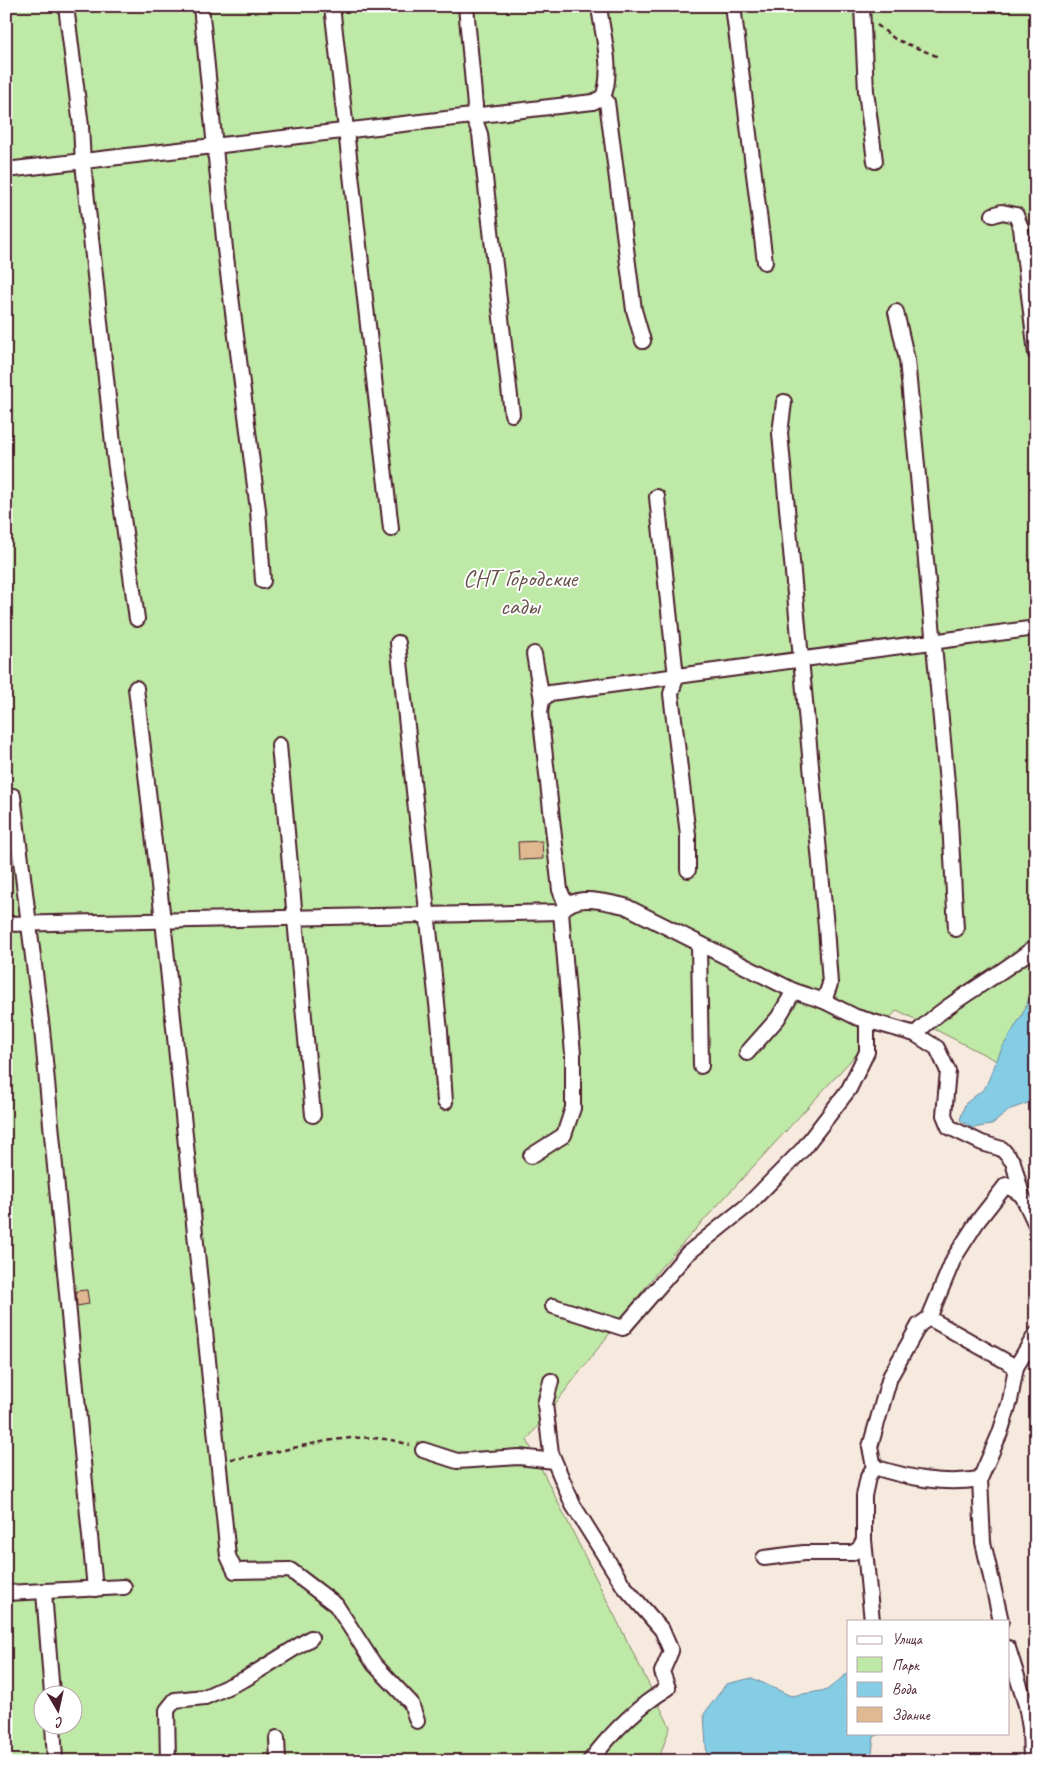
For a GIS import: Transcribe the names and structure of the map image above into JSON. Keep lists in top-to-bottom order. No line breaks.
{"parks":["СНТ Городские сады"],"legend":["Улица","Парк","Вода","Здание"],"north":"bottom"}
